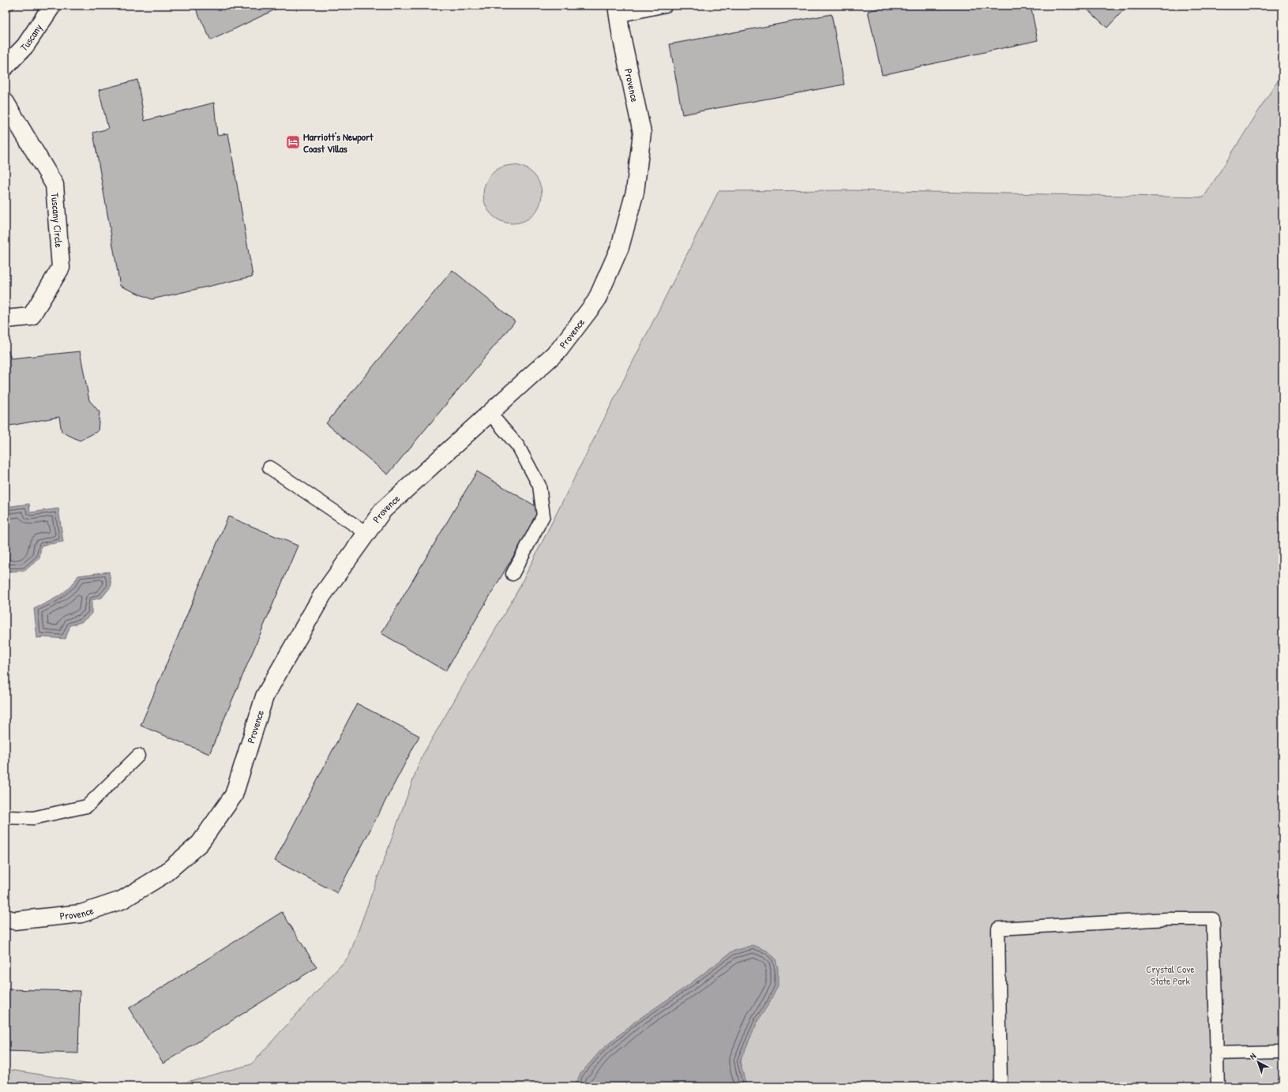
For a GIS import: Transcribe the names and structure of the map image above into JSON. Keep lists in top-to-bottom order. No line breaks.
{"streets":{"street":["Tuscany","Provence","Tuscany Circle"]},"parks":["Crystal Cove State Park"],"places":{"hotel":["Marriott's Newport Coast Villas"]},"north":"top left"}
